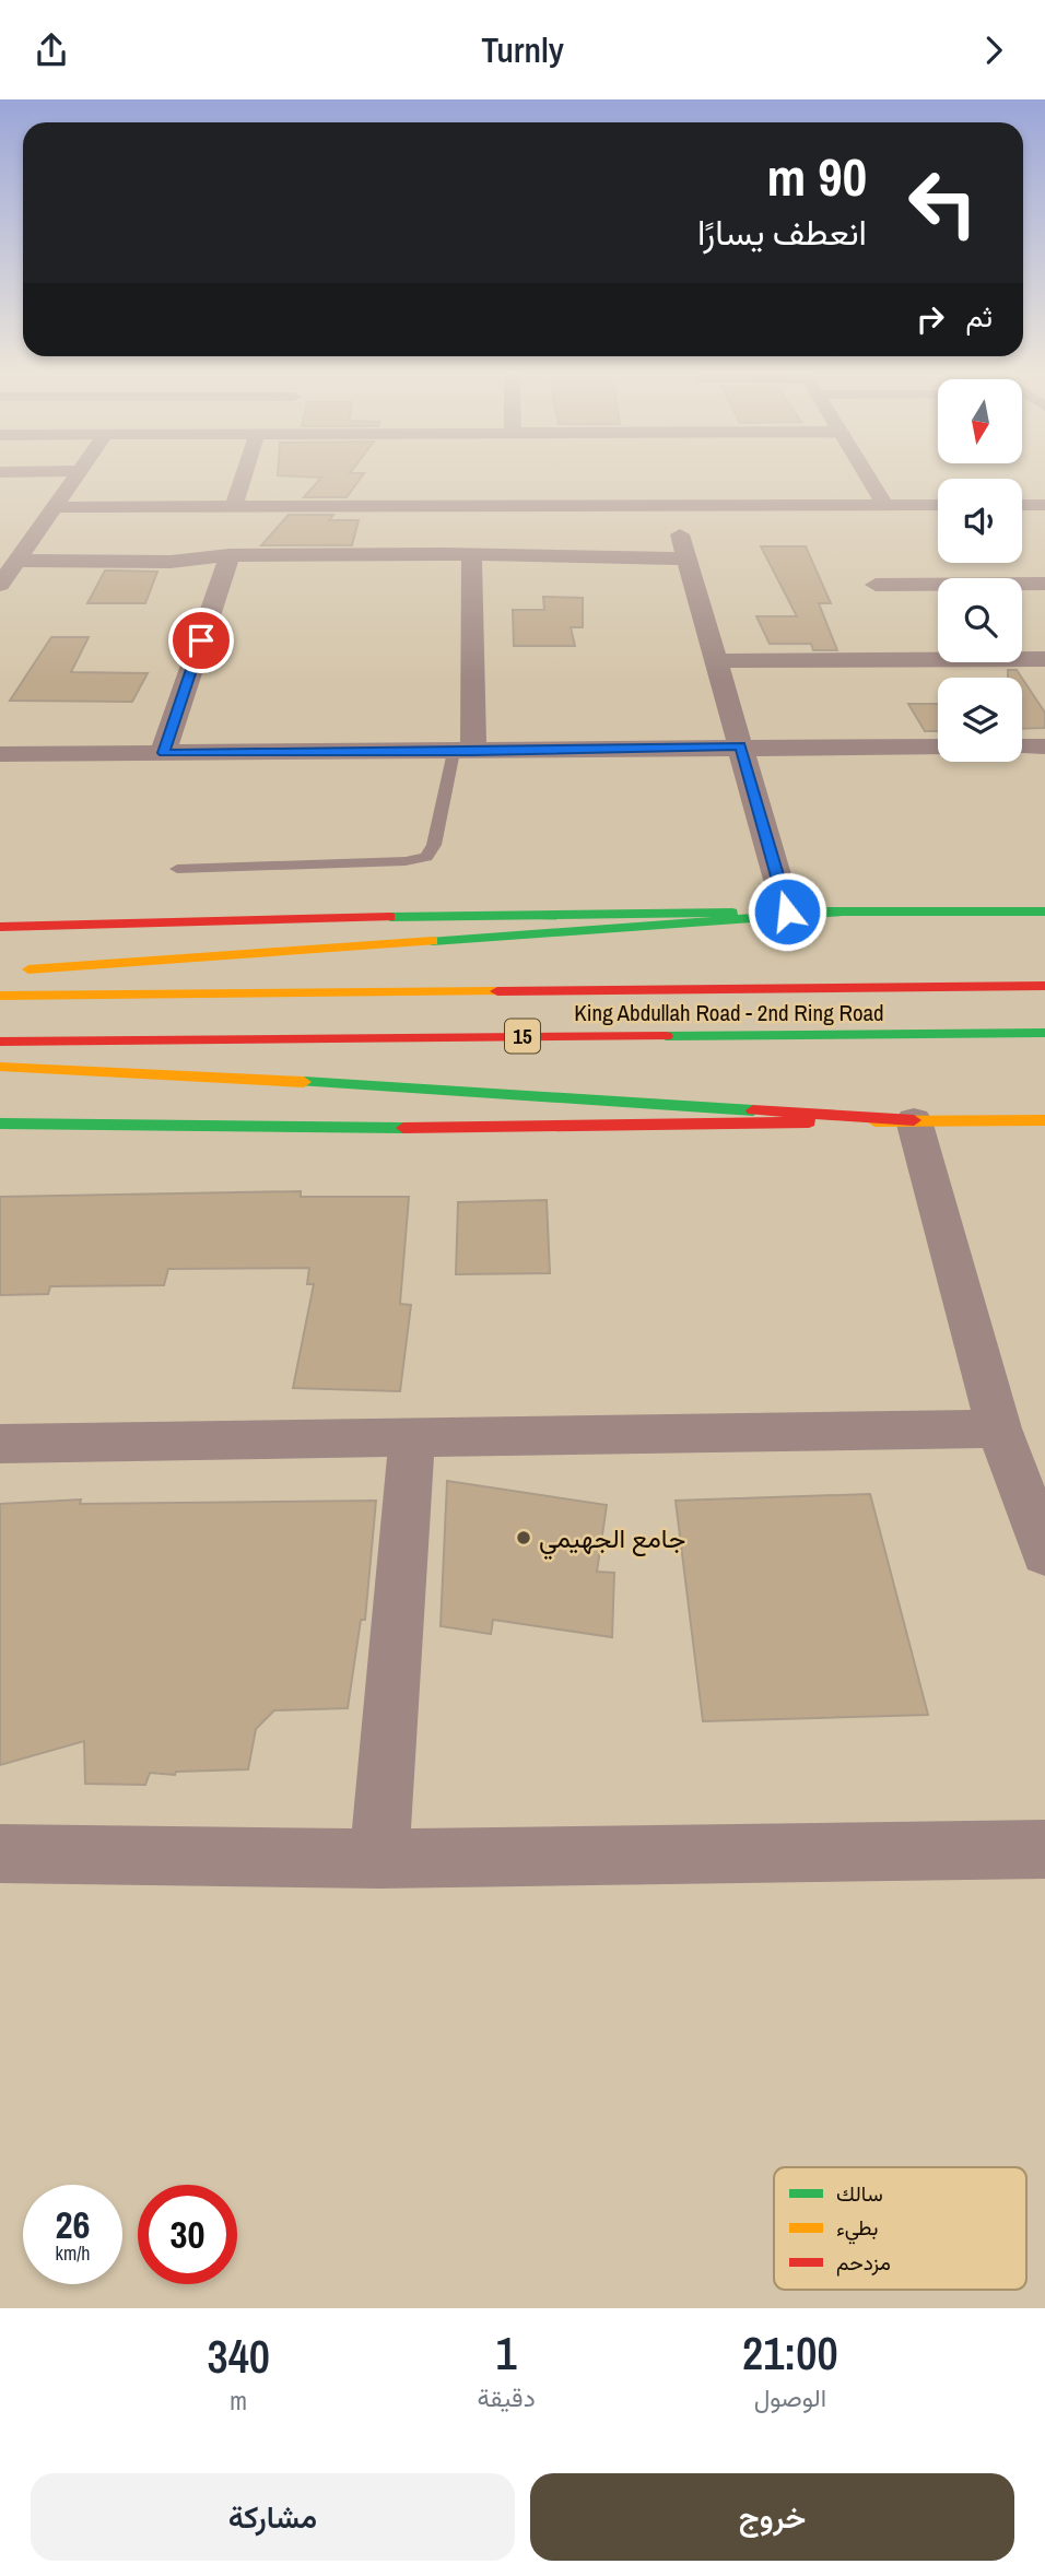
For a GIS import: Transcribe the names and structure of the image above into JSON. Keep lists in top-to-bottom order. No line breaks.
{"streets":{"main road":["King Abdullah Road - 2nd Ring Road","15"]},"places":["جامع الجهيمي"],"legend":["سالك","بطيء","مزدحم"],"north":"bottom","page":{"header":"Turnly","turn":["90 m","انعطف يسارًا"],"then":"ثم","speed":"26 km/h","limit":"30","eta":["21:00","الوصول","1","دقيقة","340","m"],"buttons":["خروج","مشاركة"]}}
